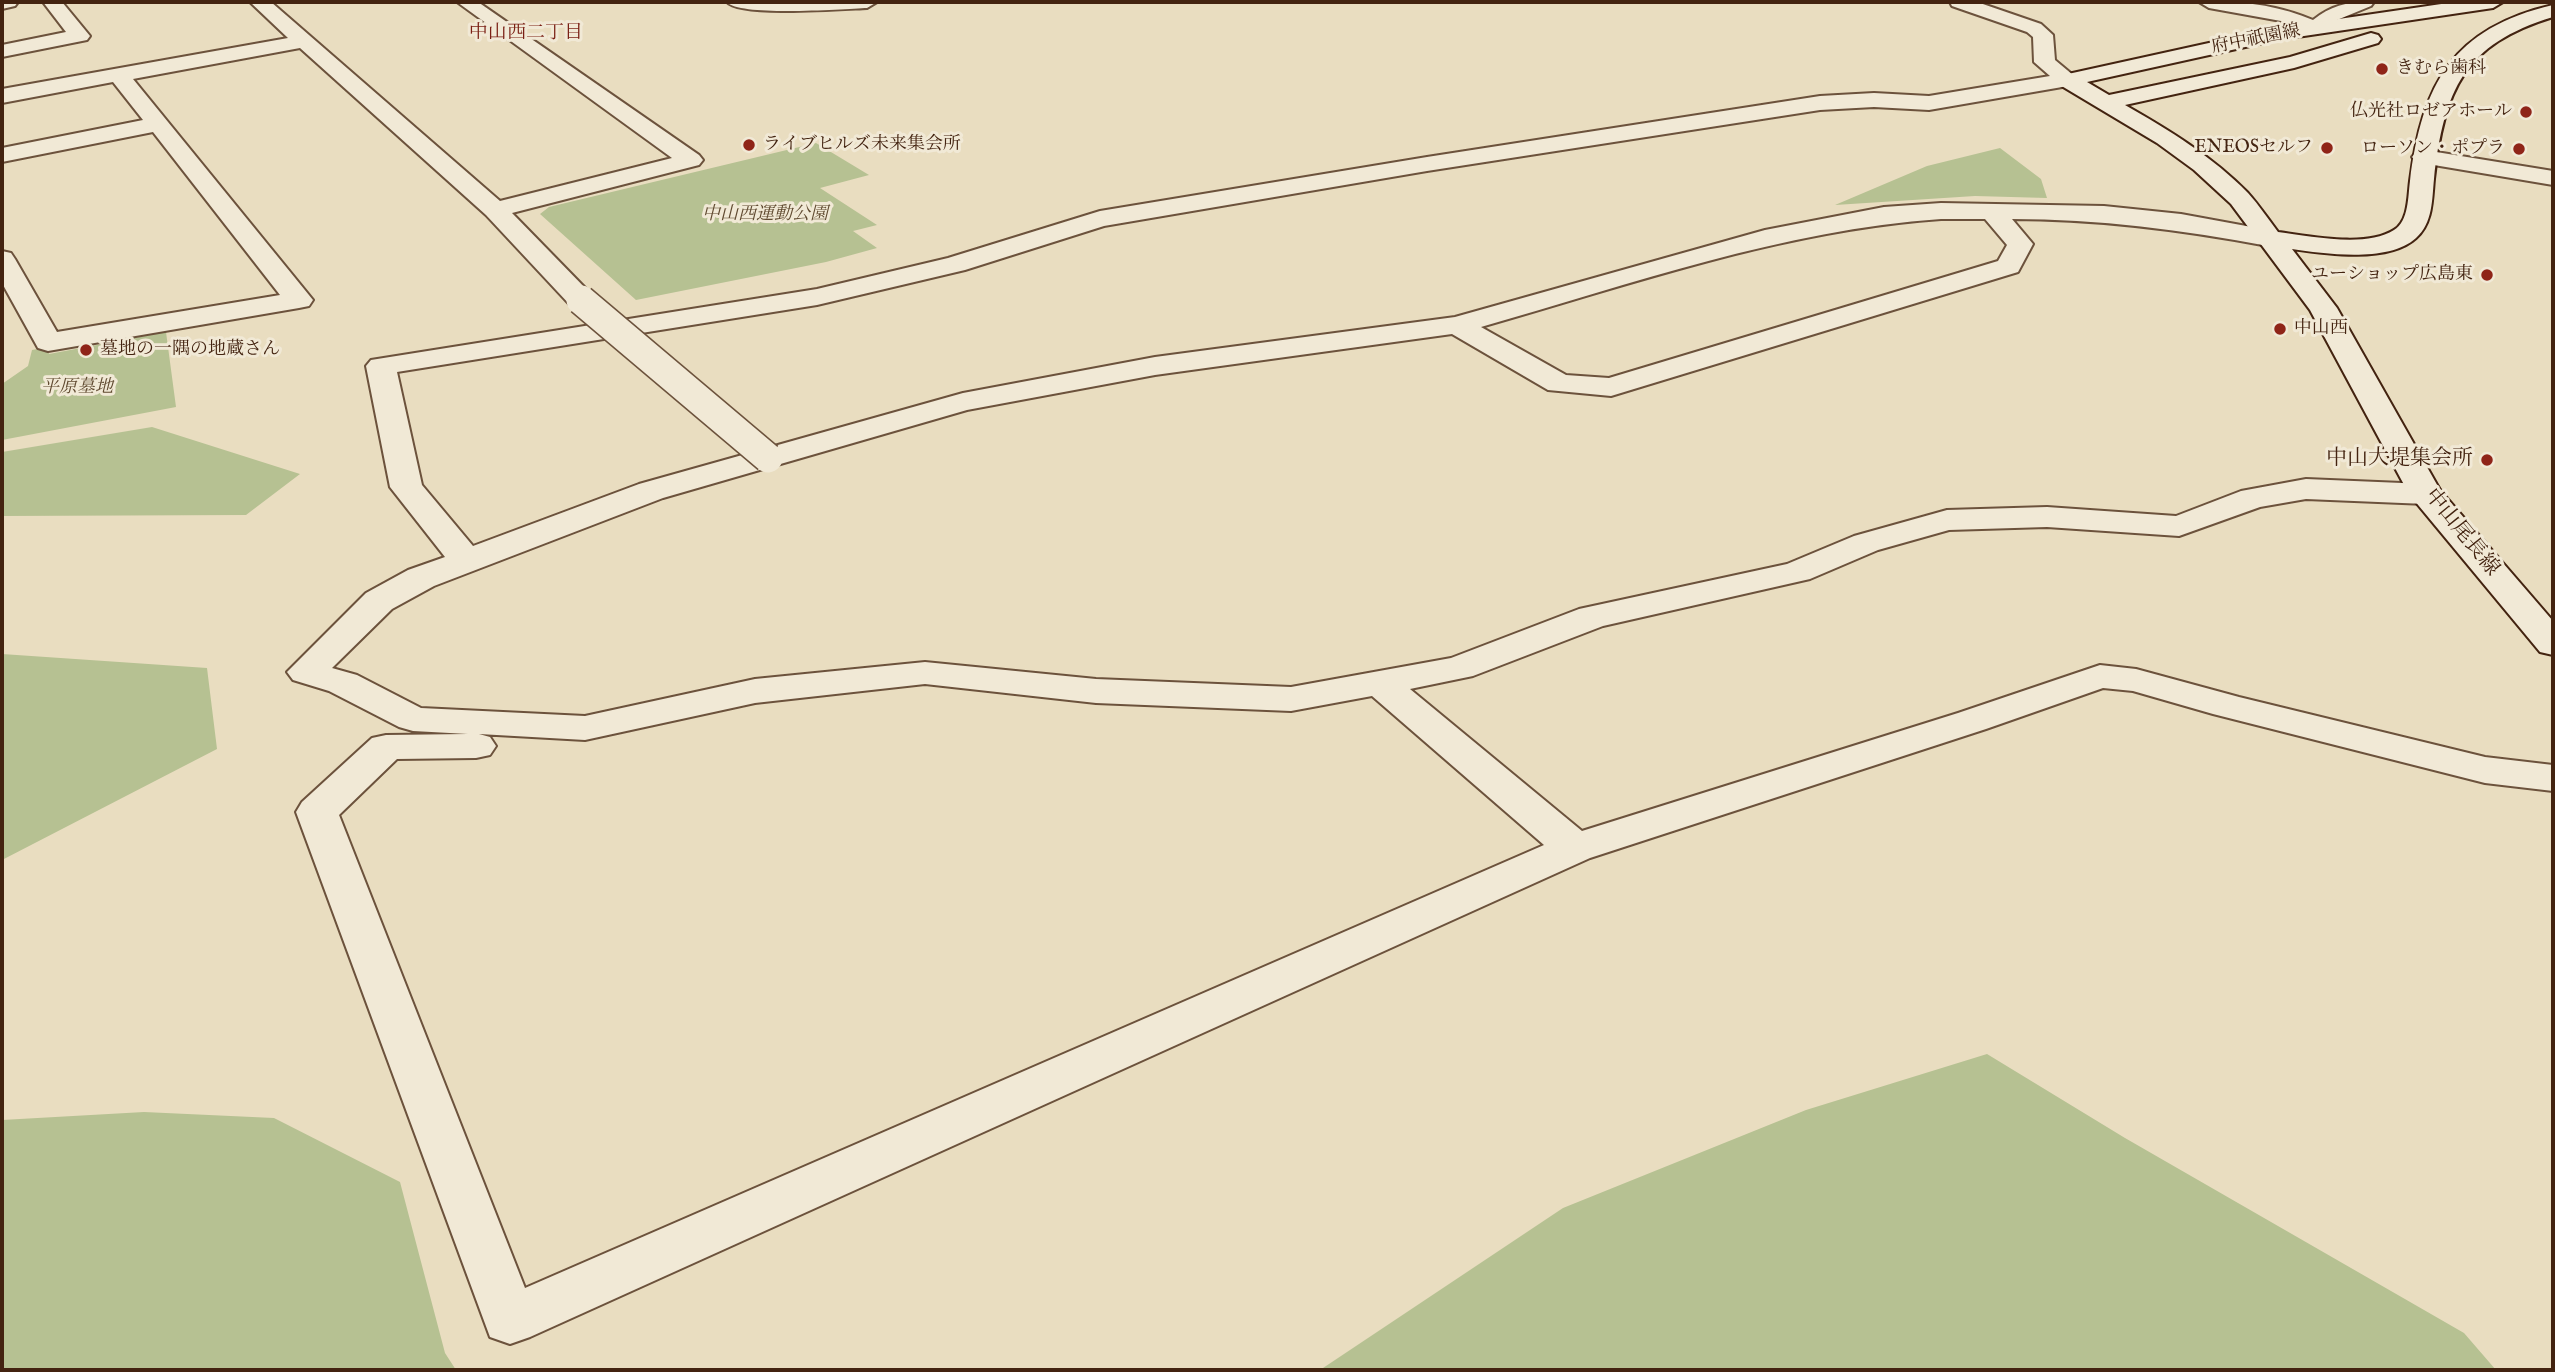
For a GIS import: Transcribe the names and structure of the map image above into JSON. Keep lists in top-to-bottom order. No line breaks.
{"streets":{"street":["府中祇園線","中山尾長線"]},"districts":["中山西二丁目"],"parks":["中山西運動公園","平原墓地"],"places":["きむら歯科","仏光社ロゼアホール","ライブヒルズ未来集会所","ENEOSセルフ","ローソン・ポプラ","ユーショップ広島東","中山西","墓地の一隅の地蔵さん","中山大堤集会所"]}
